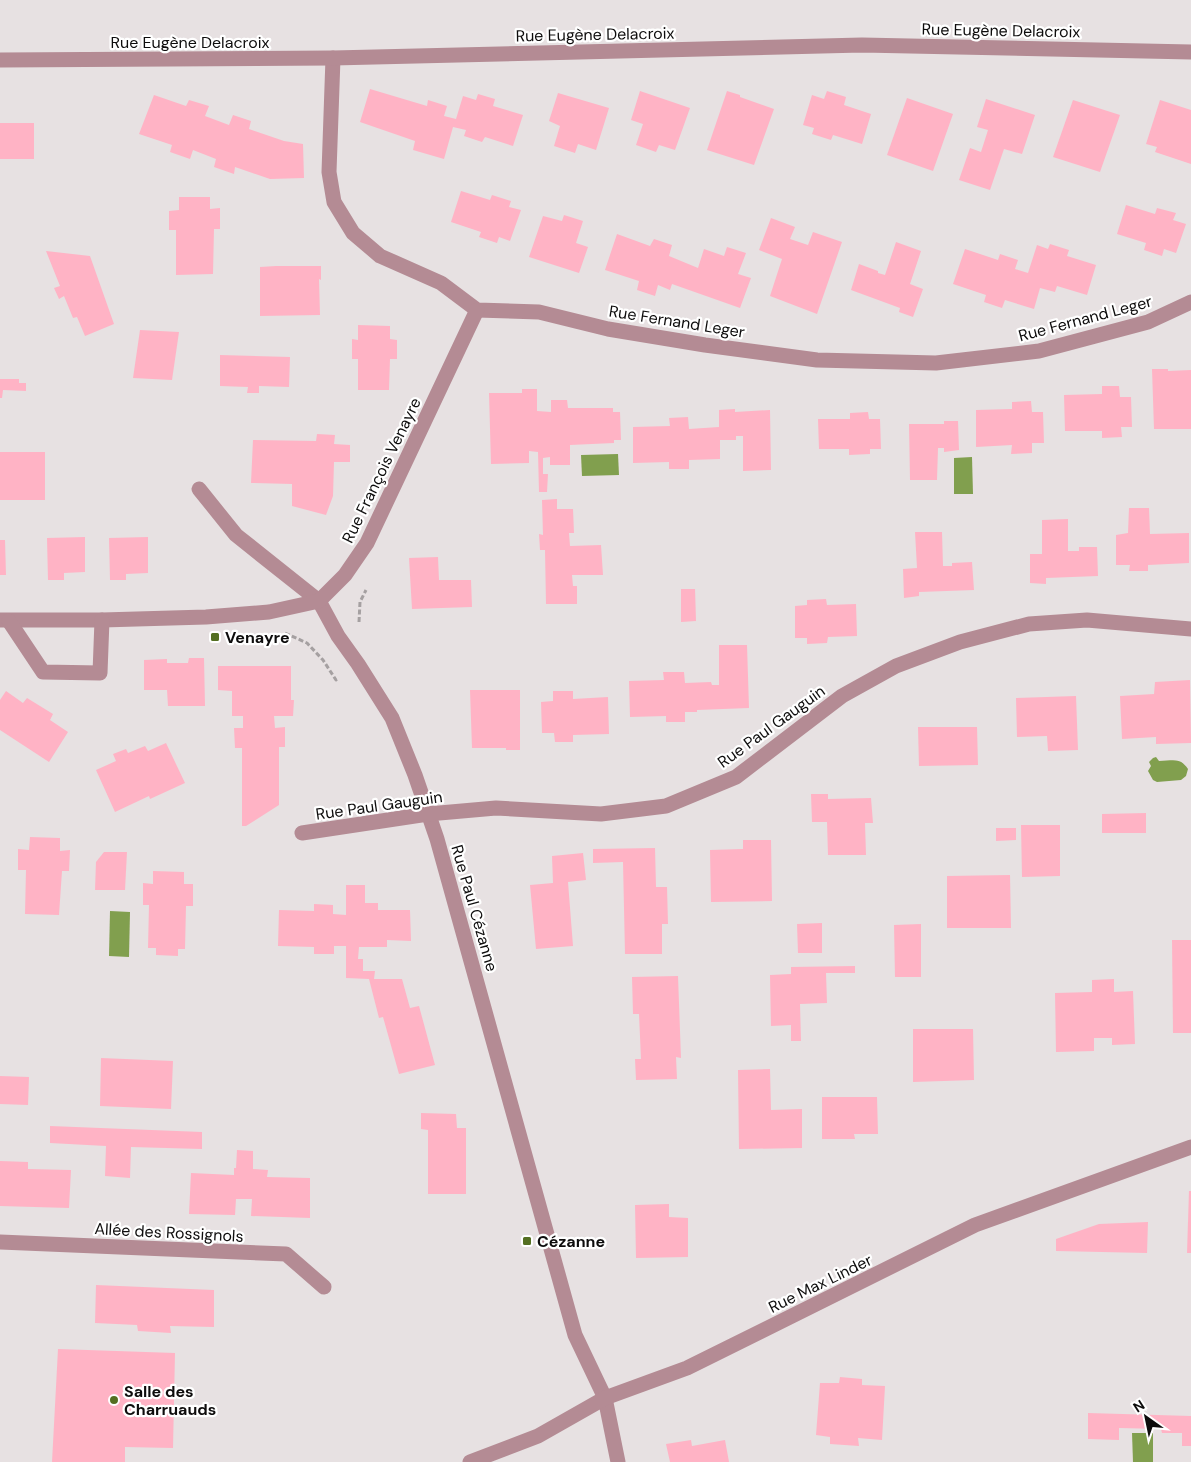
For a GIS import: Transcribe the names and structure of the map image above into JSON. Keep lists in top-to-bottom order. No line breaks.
{"streets":{"street":["Rue Eugène Delacroix","Rue Fernand Leger","Rue François Venayre","Rue Paul Gauguin","Rue Paul Cézanne","Allée des Rossignols","Rue Max Linder"]},"crossings":[["Rue Fernand Leger","Rue François Venayre"],["Rue François Venayre","Rue Paul Cézanne"],["Rue Paul Gauguin","Rue Paul Cézanne"],["Rue Paul Cézanne","Rue Max Linder"]],"places":{"transit":["Venayre","Cézanne"],"other":["Salle des Charruauds"]},"north":"top left"}
